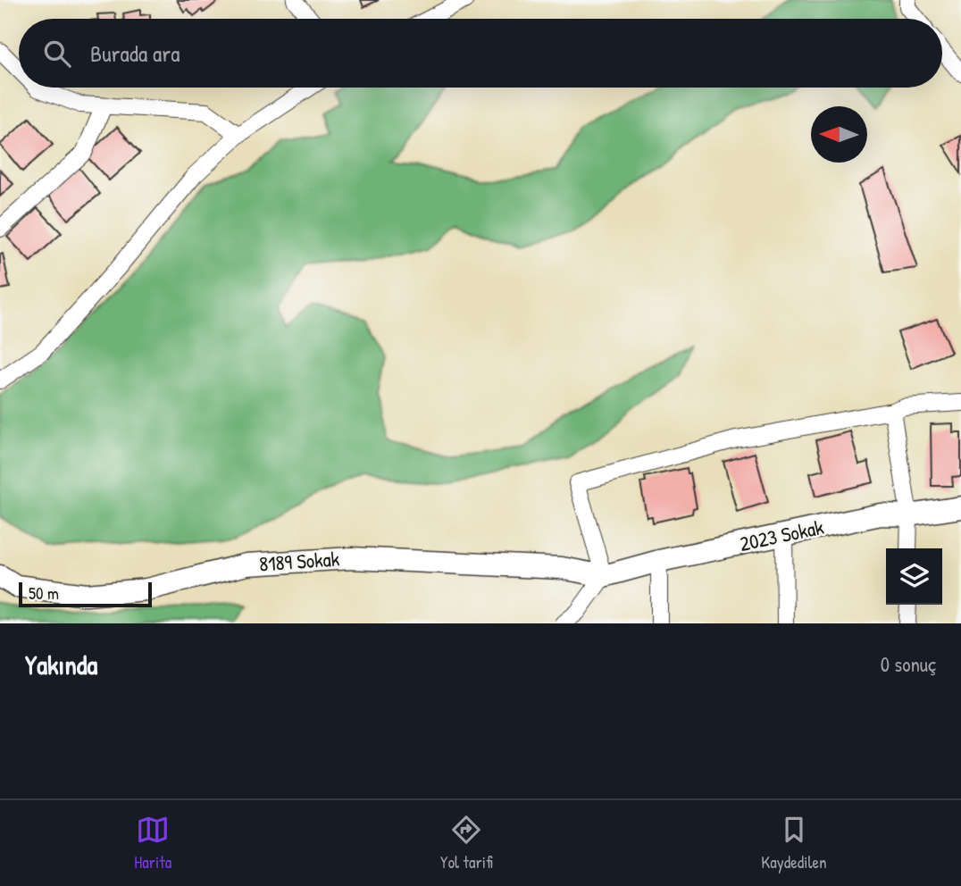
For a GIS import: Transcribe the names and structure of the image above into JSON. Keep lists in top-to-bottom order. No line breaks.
{"streets":{"street":["2023 Sokak","8189 Sokak"]},"crossings":[["2023 Sokak","8189 Sokak"]],"scale_bar":"50 m","north":"left","page":{"search":"Burada ara","scale":"50 m","heading":["Yakında","0 sonuç"],"nav":["Harita","Yol tarifi","Kaydedilen"]}}
